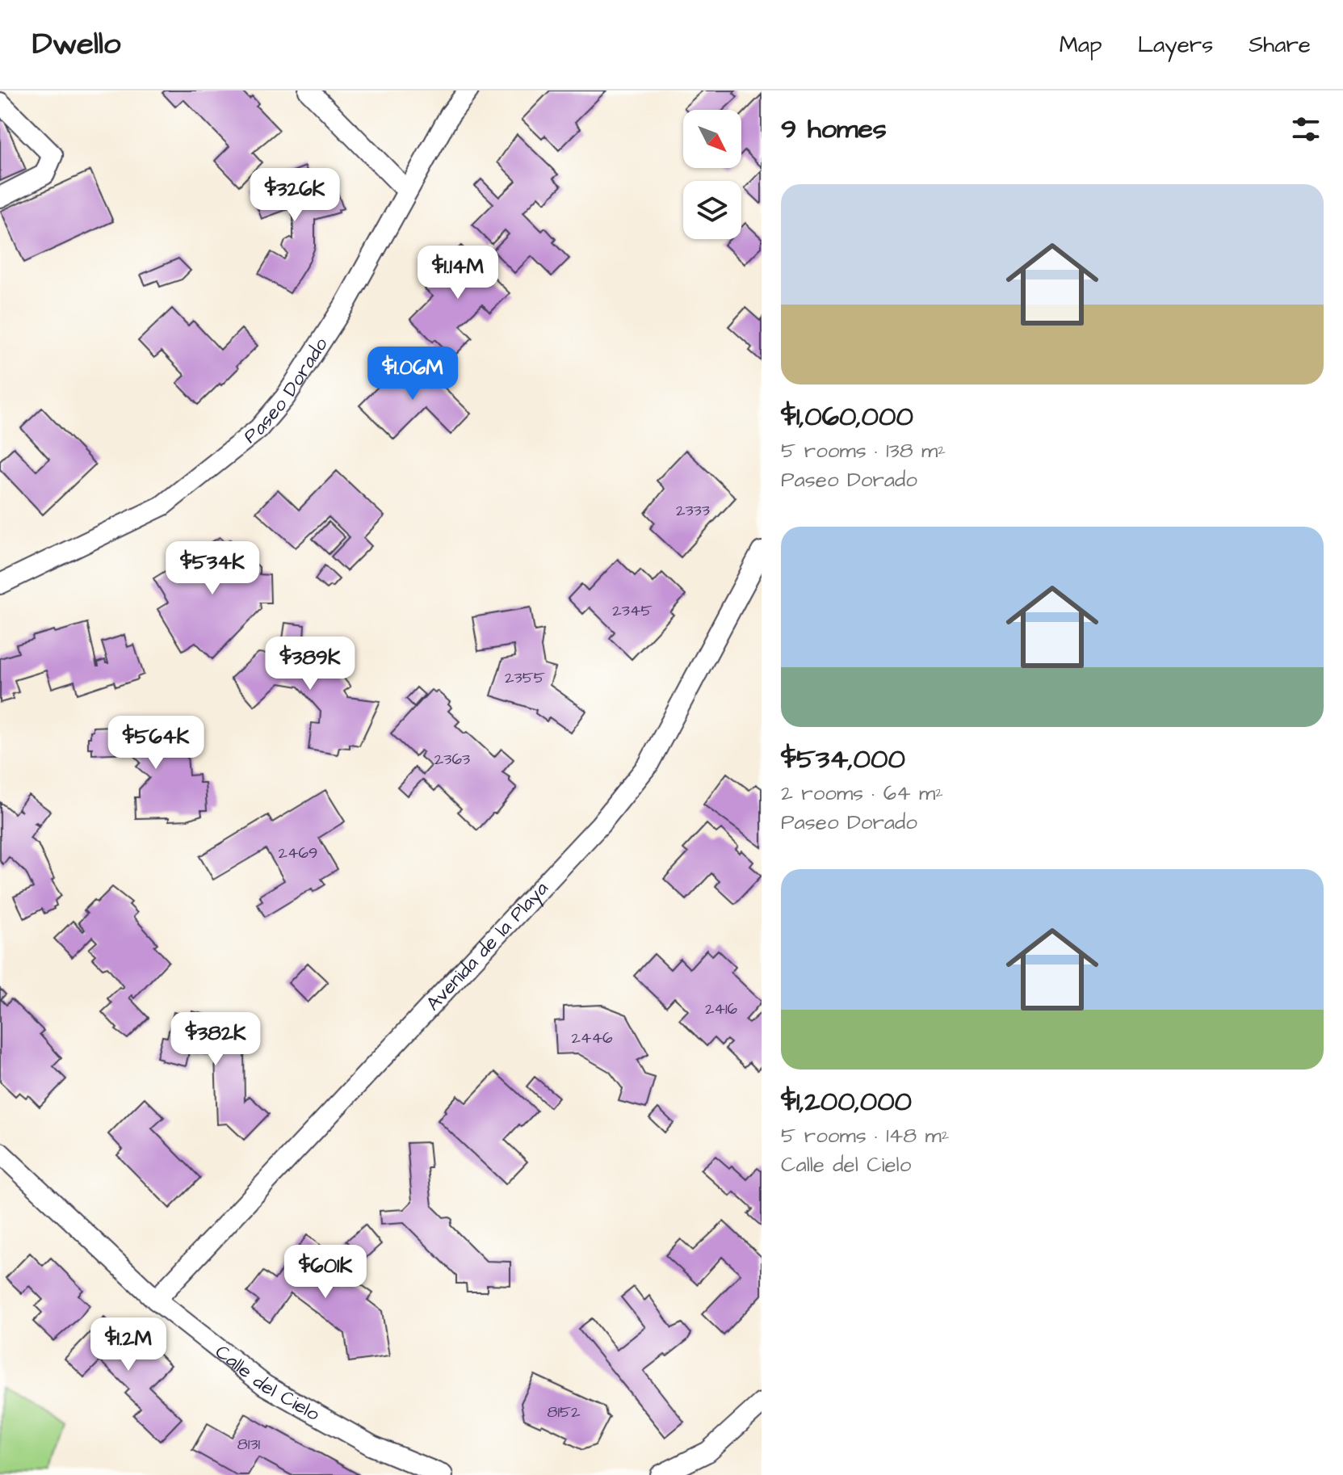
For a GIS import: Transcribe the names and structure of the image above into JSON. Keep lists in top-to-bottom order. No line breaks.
{"streets":{"street":["Paseo Dorado","Avenida de la Playa","Calle del Cielo"]},"crossings":[["Avenida de la Playa","Calle del Cielo"]],"house_numbers":["2333","2345","2355","2363","2469","2416","2446","8152","8131"],"north":"bottom right","page":{"header":"Dwello","nav":["Map","Layers","Share"],"heading":"9 homes","price":["$326K","$1.14M","$1.06M","$534K","$389K","$564K","$382K","$601K","$1.2M"],"list":[{"name":"$1,060,000","note":"5 rooms · 138 m² · Paseo Dorado"},{"name":"$534,000","note":"2 rooms · 64 m² · Paseo Dorado"},{"name":"$1,200,000","note":"5 rooms · 148 m² · Calle del Cielo"}]}}
